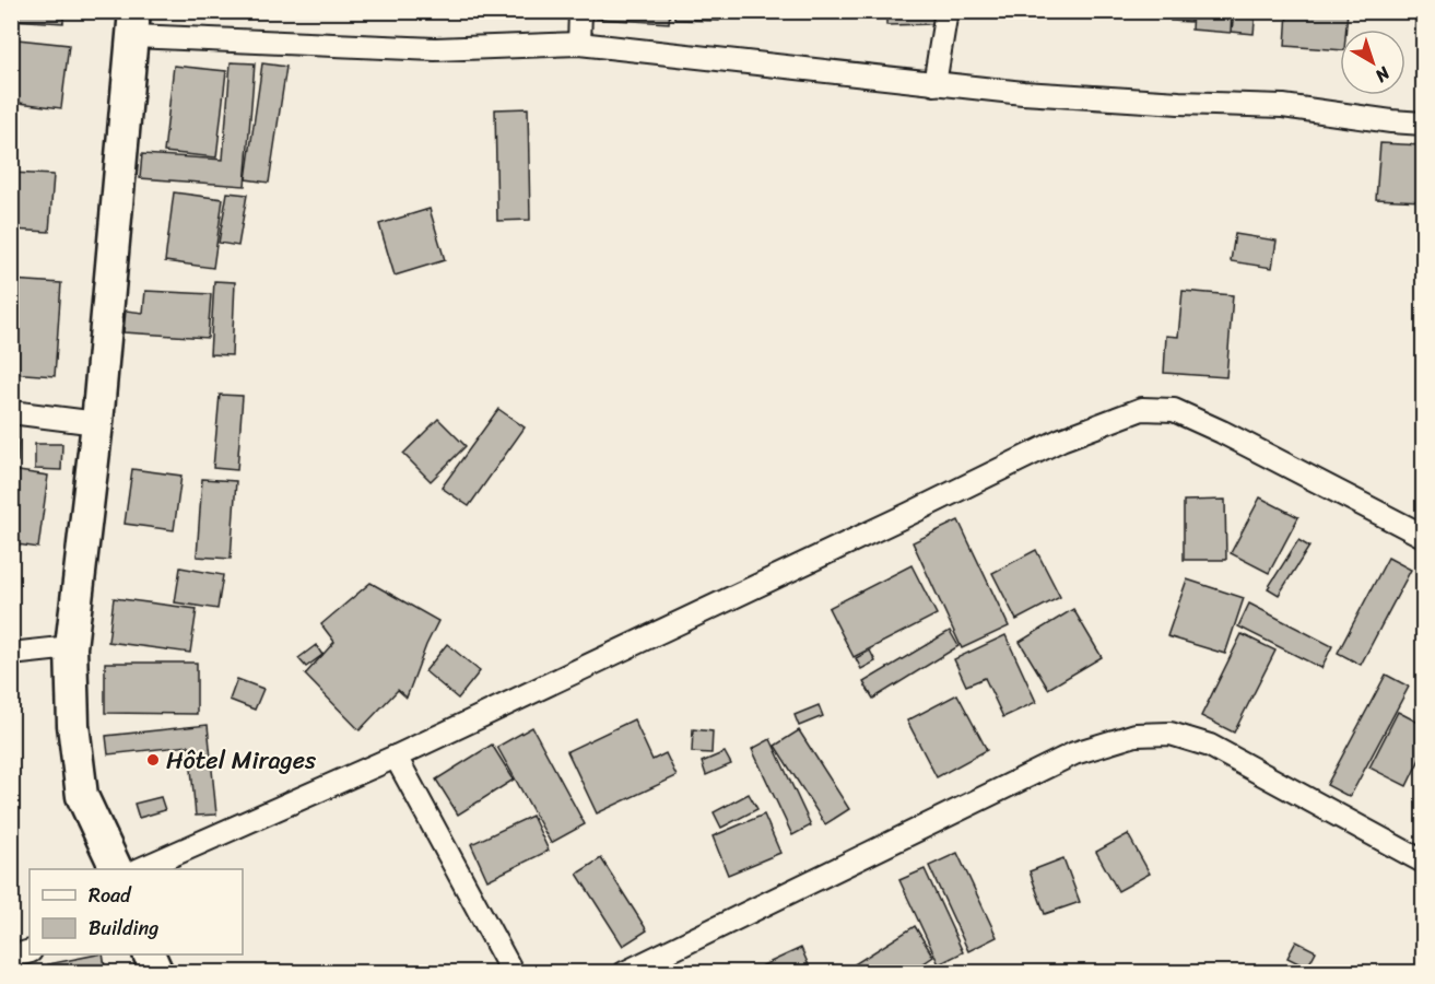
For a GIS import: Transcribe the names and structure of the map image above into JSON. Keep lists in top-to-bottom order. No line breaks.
{"places":["Hôtel Mirages"],"legend":["Road","Building"],"north":"bottom right"}
